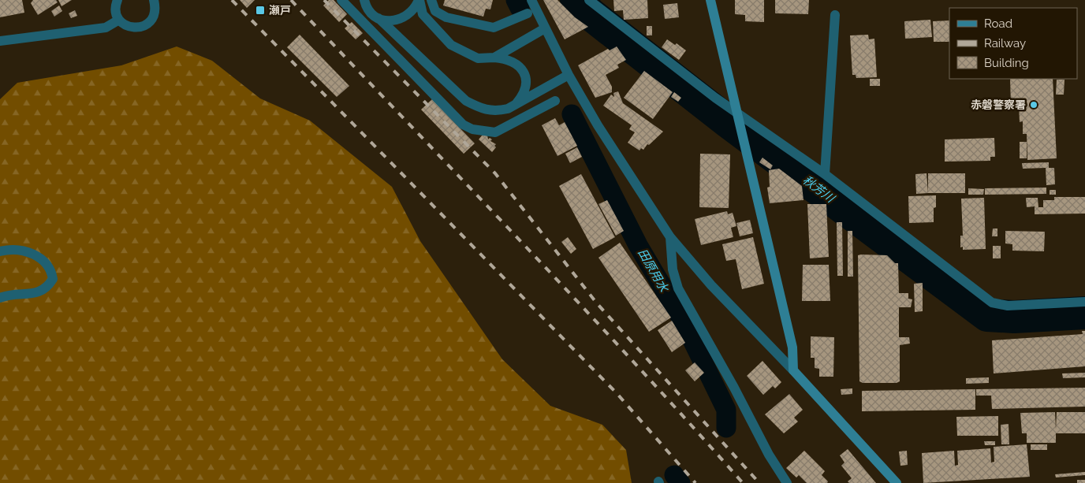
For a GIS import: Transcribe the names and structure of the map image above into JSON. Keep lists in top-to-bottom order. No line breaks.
{"water":["秋芳川","田原用水"],"places":{"transit":["瀬戸"],"other":["赤磐警察署"]},"legend":["Road","Railway","Building"]}
